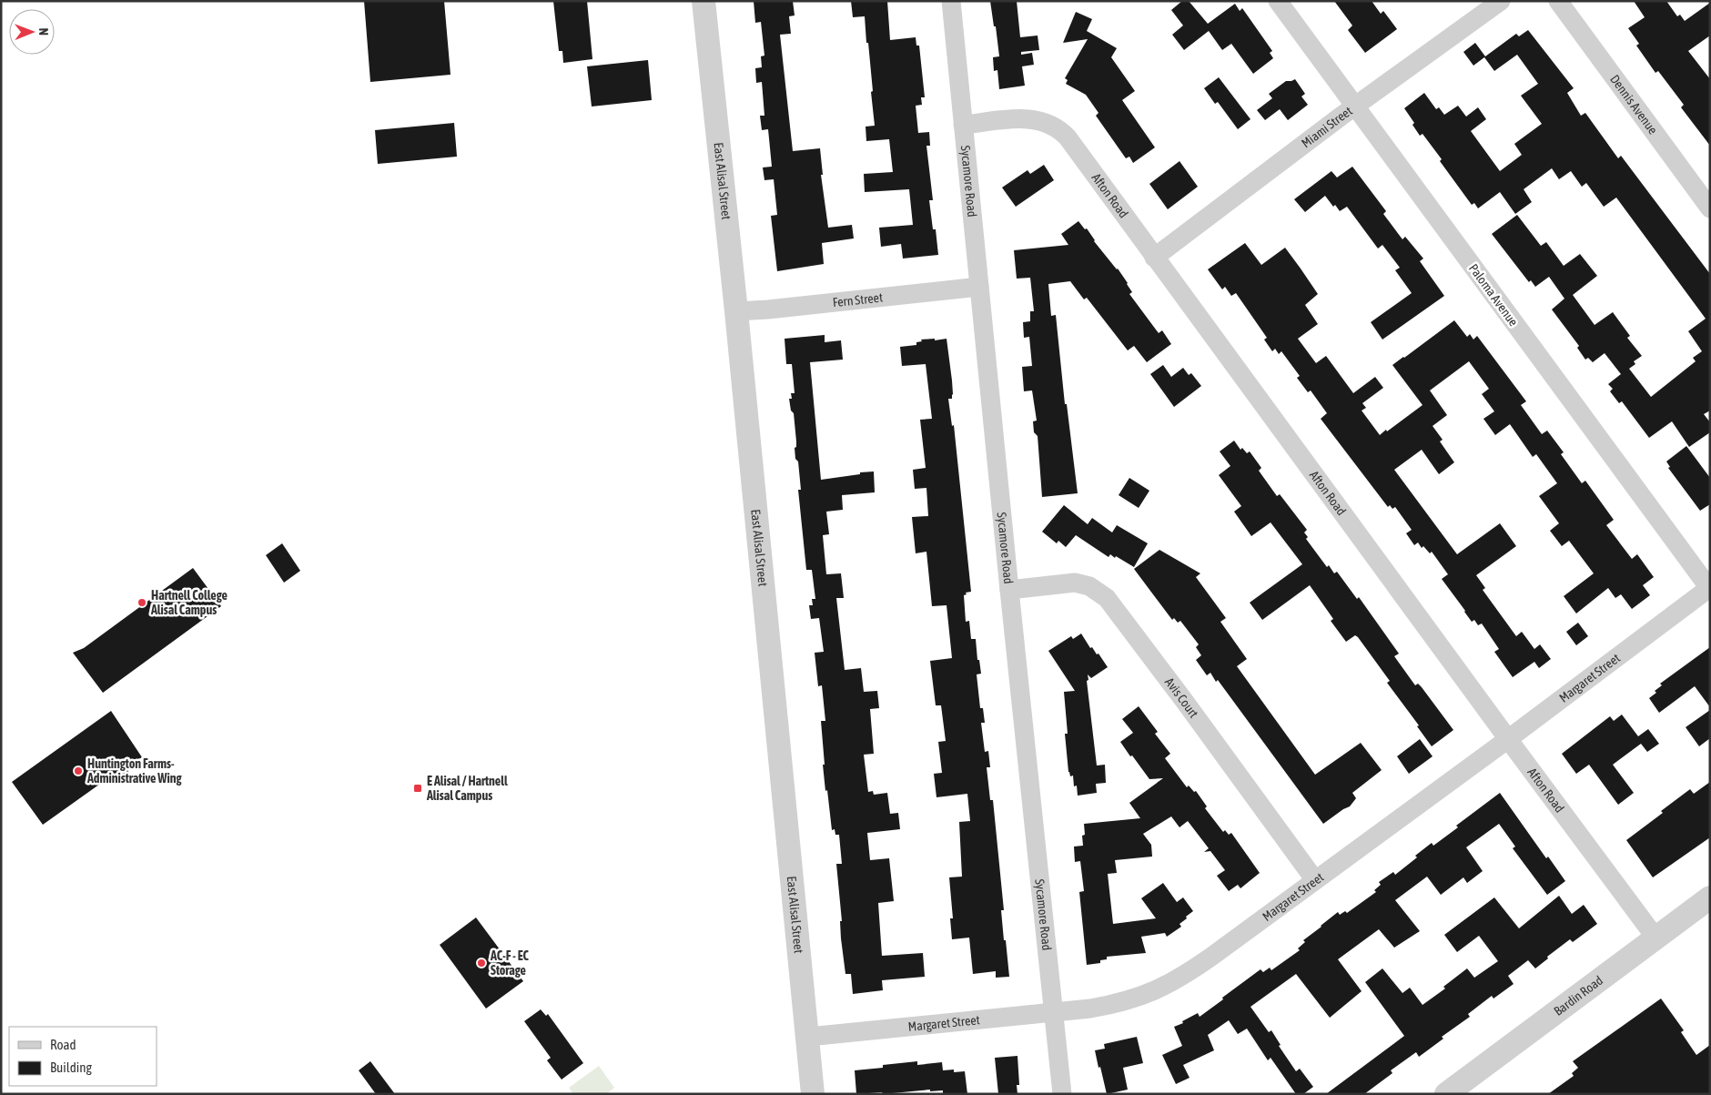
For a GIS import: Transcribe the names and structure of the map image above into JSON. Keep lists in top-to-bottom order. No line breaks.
{"streets":{"street":["Dennis Avenue","Miami Street","East Alisal Street","Sycamore Road","Afton Road","Paloma Avenue","Fern Street","Margaret Street","Avis Court","Bardin Road"]},"crossings":[["Miami Street","Afton Road"],["Miami Street","Paloma Avenue"],["East Alisal Street","Fern Street"],["East Alisal Street","Margaret Street"],["Sycamore Road","Afton Road"],["Sycamore Road","Fern Street"],["Sycamore Road","Margaret Street"],["Sycamore Road","Avis Court"],["Afton Road","Margaret Street"],["Afton Road","Bardin Road"],["Paloma Avenue","Margaret Street"],["Margaret Street","Avis Court"]],"places":{"other":["Hartnell College Alisal Campus","Huntington Farms- Administrative Wing","AC-F - EC Storage"],"transit":["E Alisal / Hartnell Alisal Campus"]},"legend":["Road","Building"],"north":"right"}
